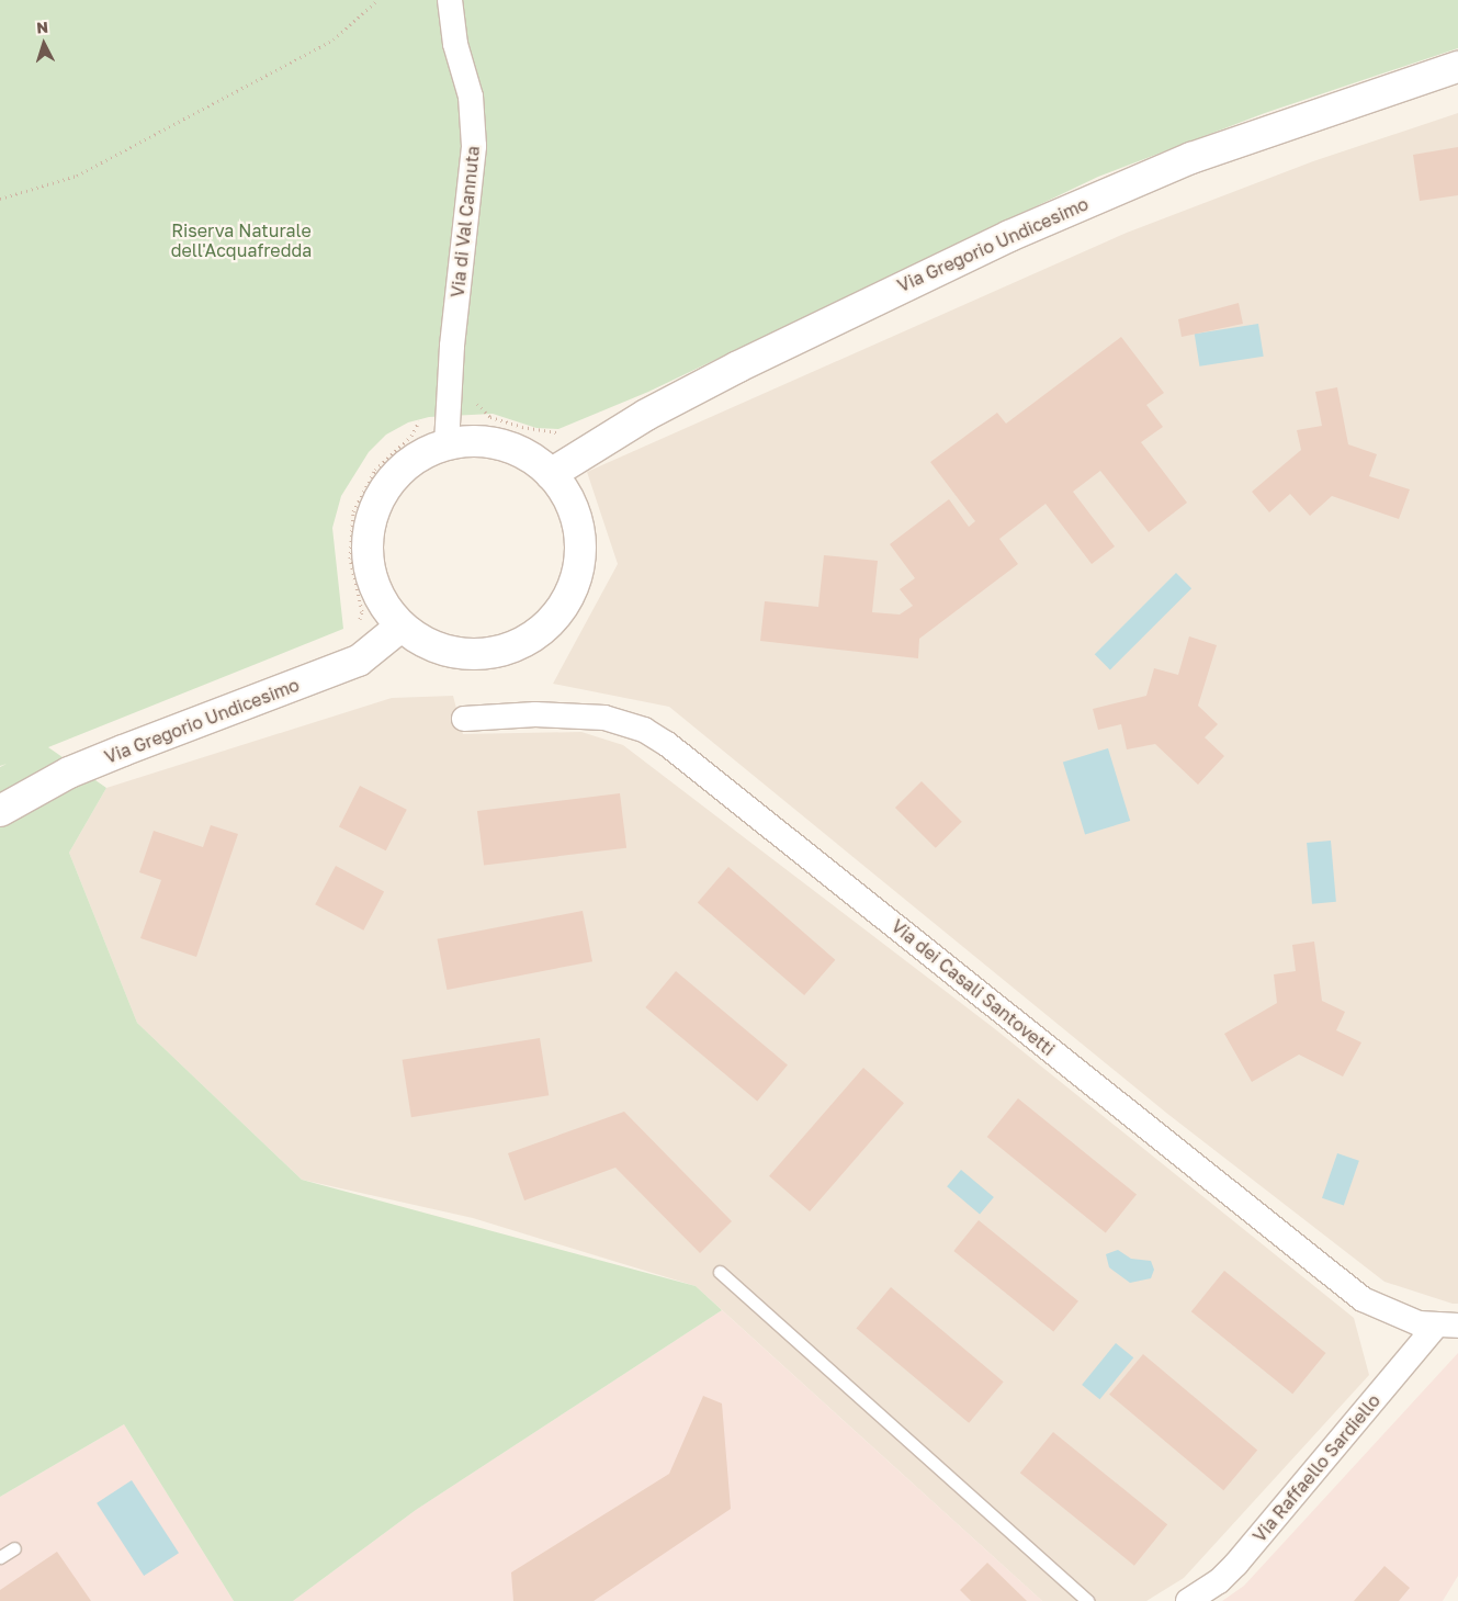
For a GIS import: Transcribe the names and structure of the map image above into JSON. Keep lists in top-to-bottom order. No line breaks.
{"streets":{"street":["Via di Val Cannuta","Via Gregorio Undicesimo","Via dei Casali Santovetti","Via Raffaello Sardiello"]},"crossings":[["Via dei Casali Santovetti","Via Raffaello Sardiello"]],"parks":["Riserva Naturale dell'Acquafredda"],"north":"top"}
